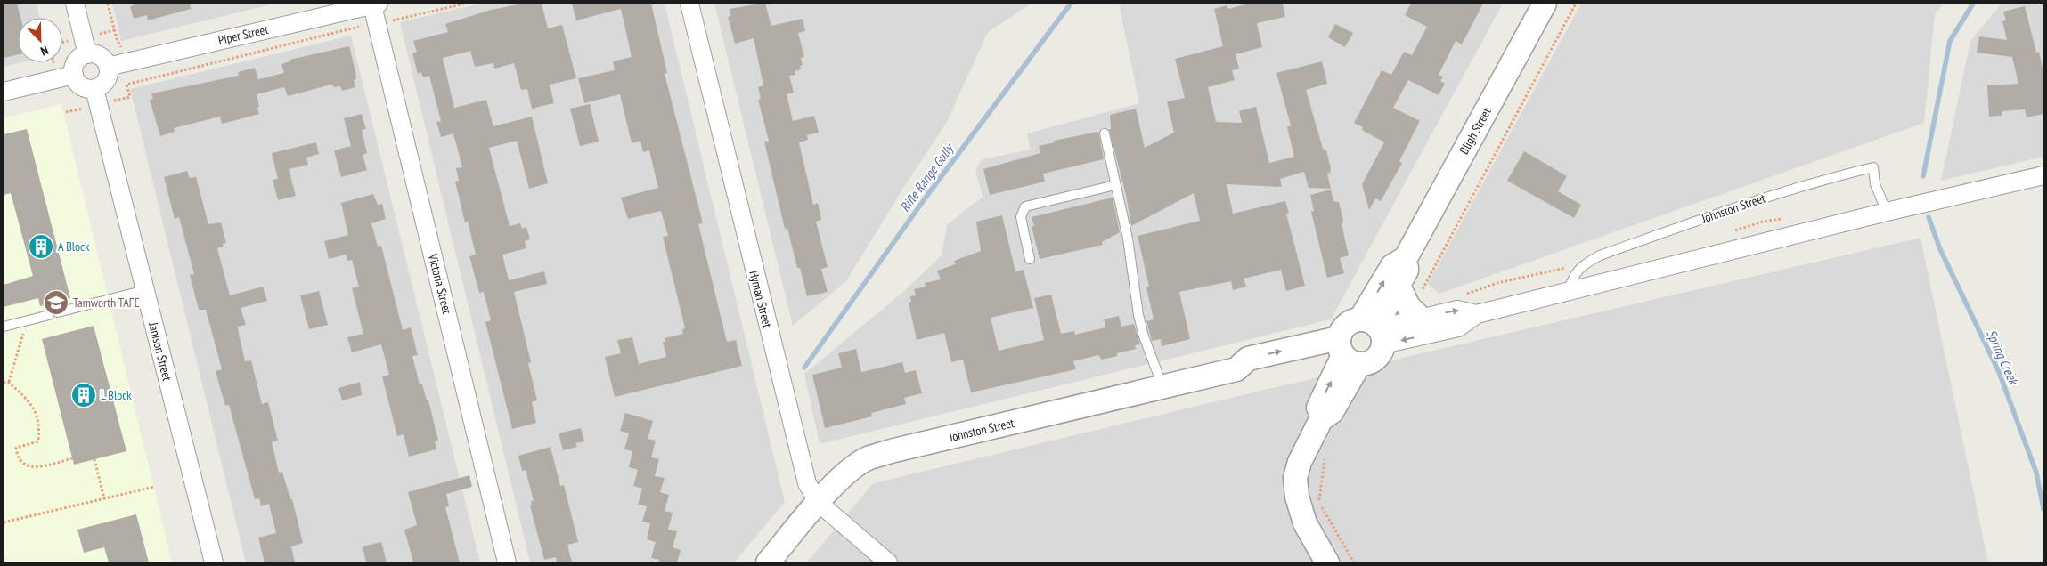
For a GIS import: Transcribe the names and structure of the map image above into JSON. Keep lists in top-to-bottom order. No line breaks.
{"streets":{"street":["Piper Street","Bligh Street","Johnston Street","Victoria Street","Hyman Street","Janison Street"]},"crossings":[["Piper Street","Victoria Street"],["Piper Street","Janison Street"],["Bligh Street","Johnston Street"],["Johnston Street","Hyman Street"]],"water":["Rifle Range Gully","Spring Creek"],"places":{"building":["A Block","L Block"],"school or university":["Tamworth TAFE"]},"north":"bottom right"}
